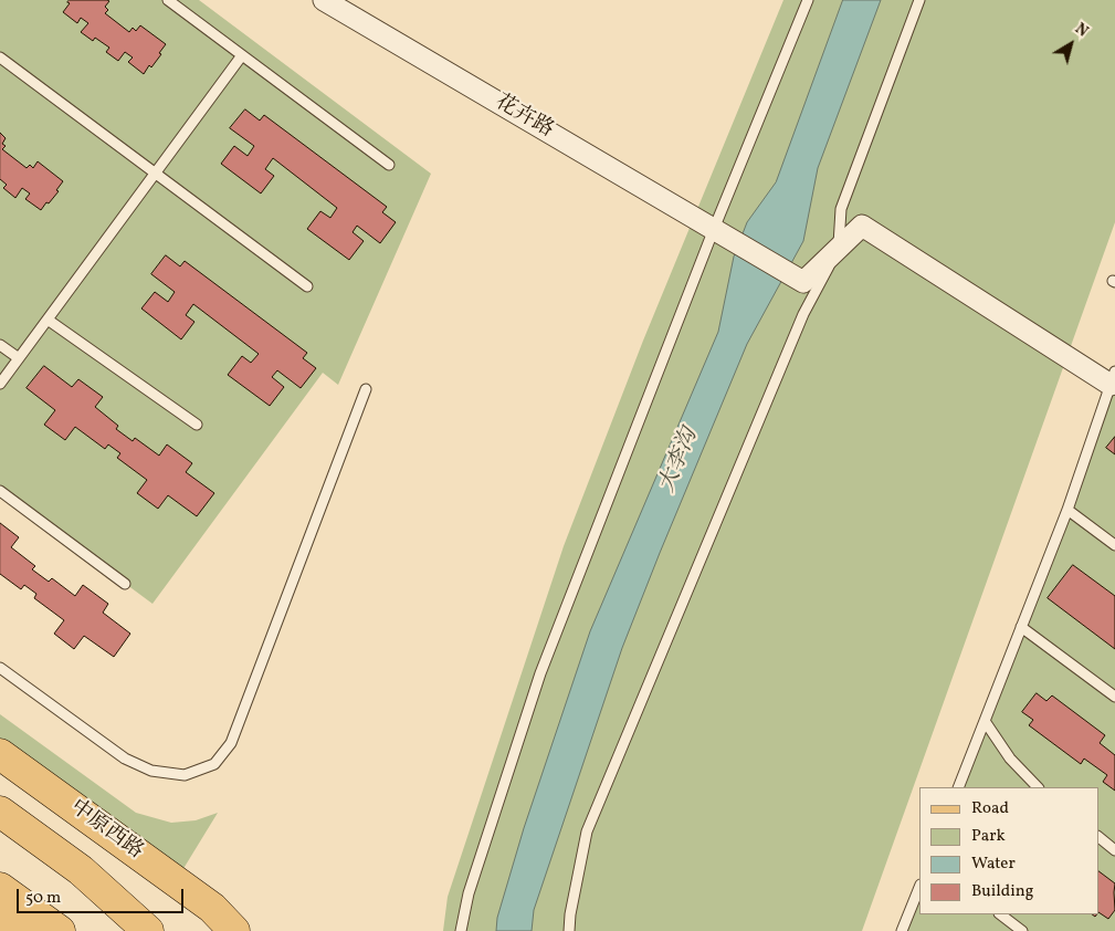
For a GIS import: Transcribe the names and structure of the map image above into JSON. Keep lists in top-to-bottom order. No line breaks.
{"streets":{"main road":["中原西路"],"street":["花卉路"]},"water":["大李沟"],"legend":["Road","Park","Water","Building"],"scale_bar":"50 m","north":"top right"}
